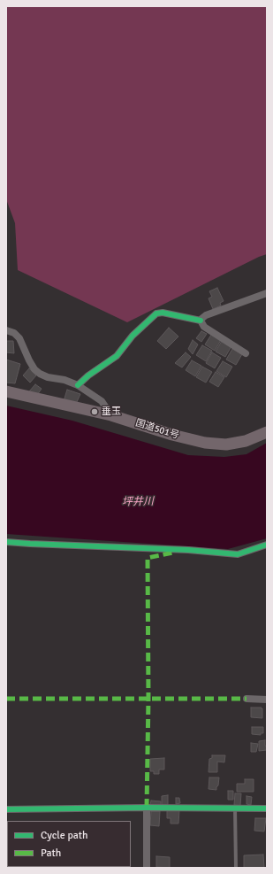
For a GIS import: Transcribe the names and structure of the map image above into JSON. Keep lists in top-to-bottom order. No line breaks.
{"streets":{"highway":["国道501号"]},"water":["坪井川"],"places":["垂玉"],"legend":["Cycle path","Path"]}
